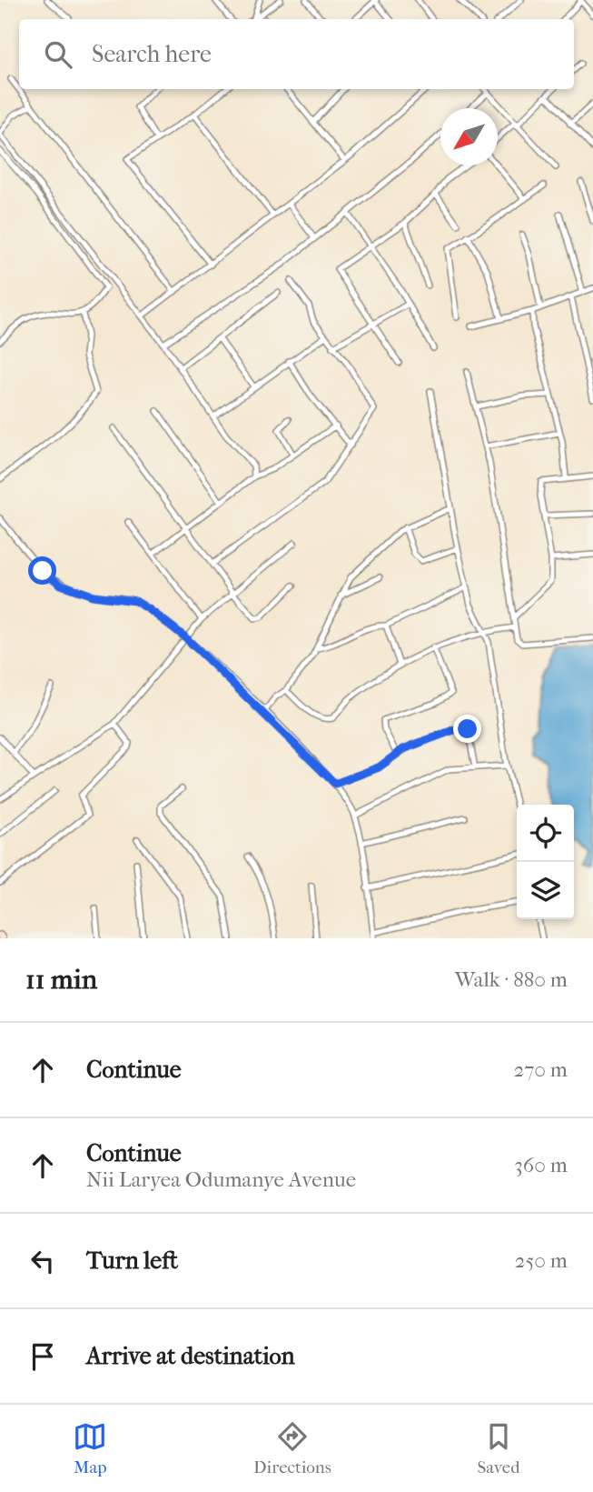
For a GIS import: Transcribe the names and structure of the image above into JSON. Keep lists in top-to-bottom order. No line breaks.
{"north":"bottom left","page":{"search":"Search here","heading":["11 min","Walk · 880 m"],"list":[["Continue","270 m"],["Continue","Nii Laryea Odumanye Avenue","360 m"],["Turn left","250 m"],"Arrive at destination"],"nav":["Map","Directions","Saved"]}}
